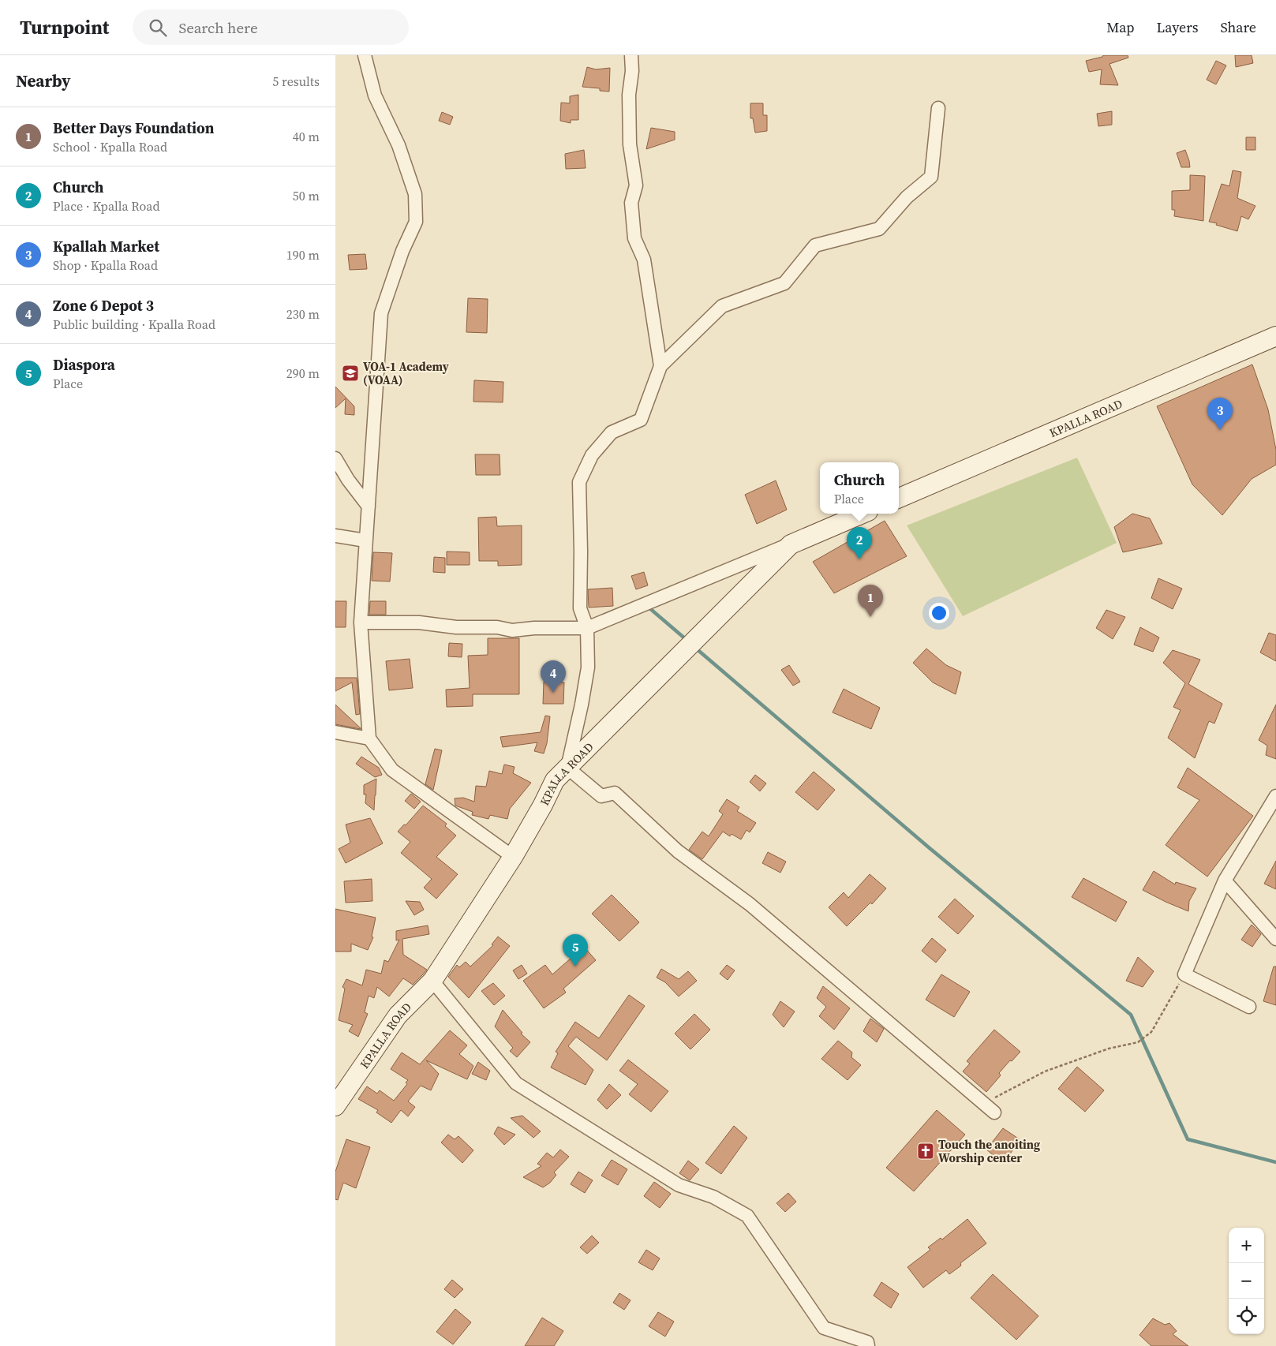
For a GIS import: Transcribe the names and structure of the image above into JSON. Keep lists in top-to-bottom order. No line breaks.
{"streets":{"street":["KPALLA ROAD"]},"places":{"school or university":["VOA-1 Academy (VOAA)"],"church":["Touch the anoiting Worship center"]},"page":{"header":"Turnpoint","search":"Search here","nav":["Map","Layers","Share"],"heading":["Nearby","5 results"],"list":[{"mark":"1","name":"Better Days Foundation","note":"School · Kpalla Road","value":"40 m"},{"mark":"2","name":"Church","note":"Place · Kpalla Road","value":"50 m"},{"mark":"3","name":"Kpallah Market","note":"Shop · Kpalla Road","value":"190 m"},{"mark":"4","name":"Zone 6 Depot 3","note":"Public building · Kpalla Road","value":"230 m"},{"mark":"5","name":"Diaspora","note":"Place","value":"290 m"}],"pins":["3","2","1","4","5"],"popup":["Church","Place"],"map_buttons":["+","−"]}}
